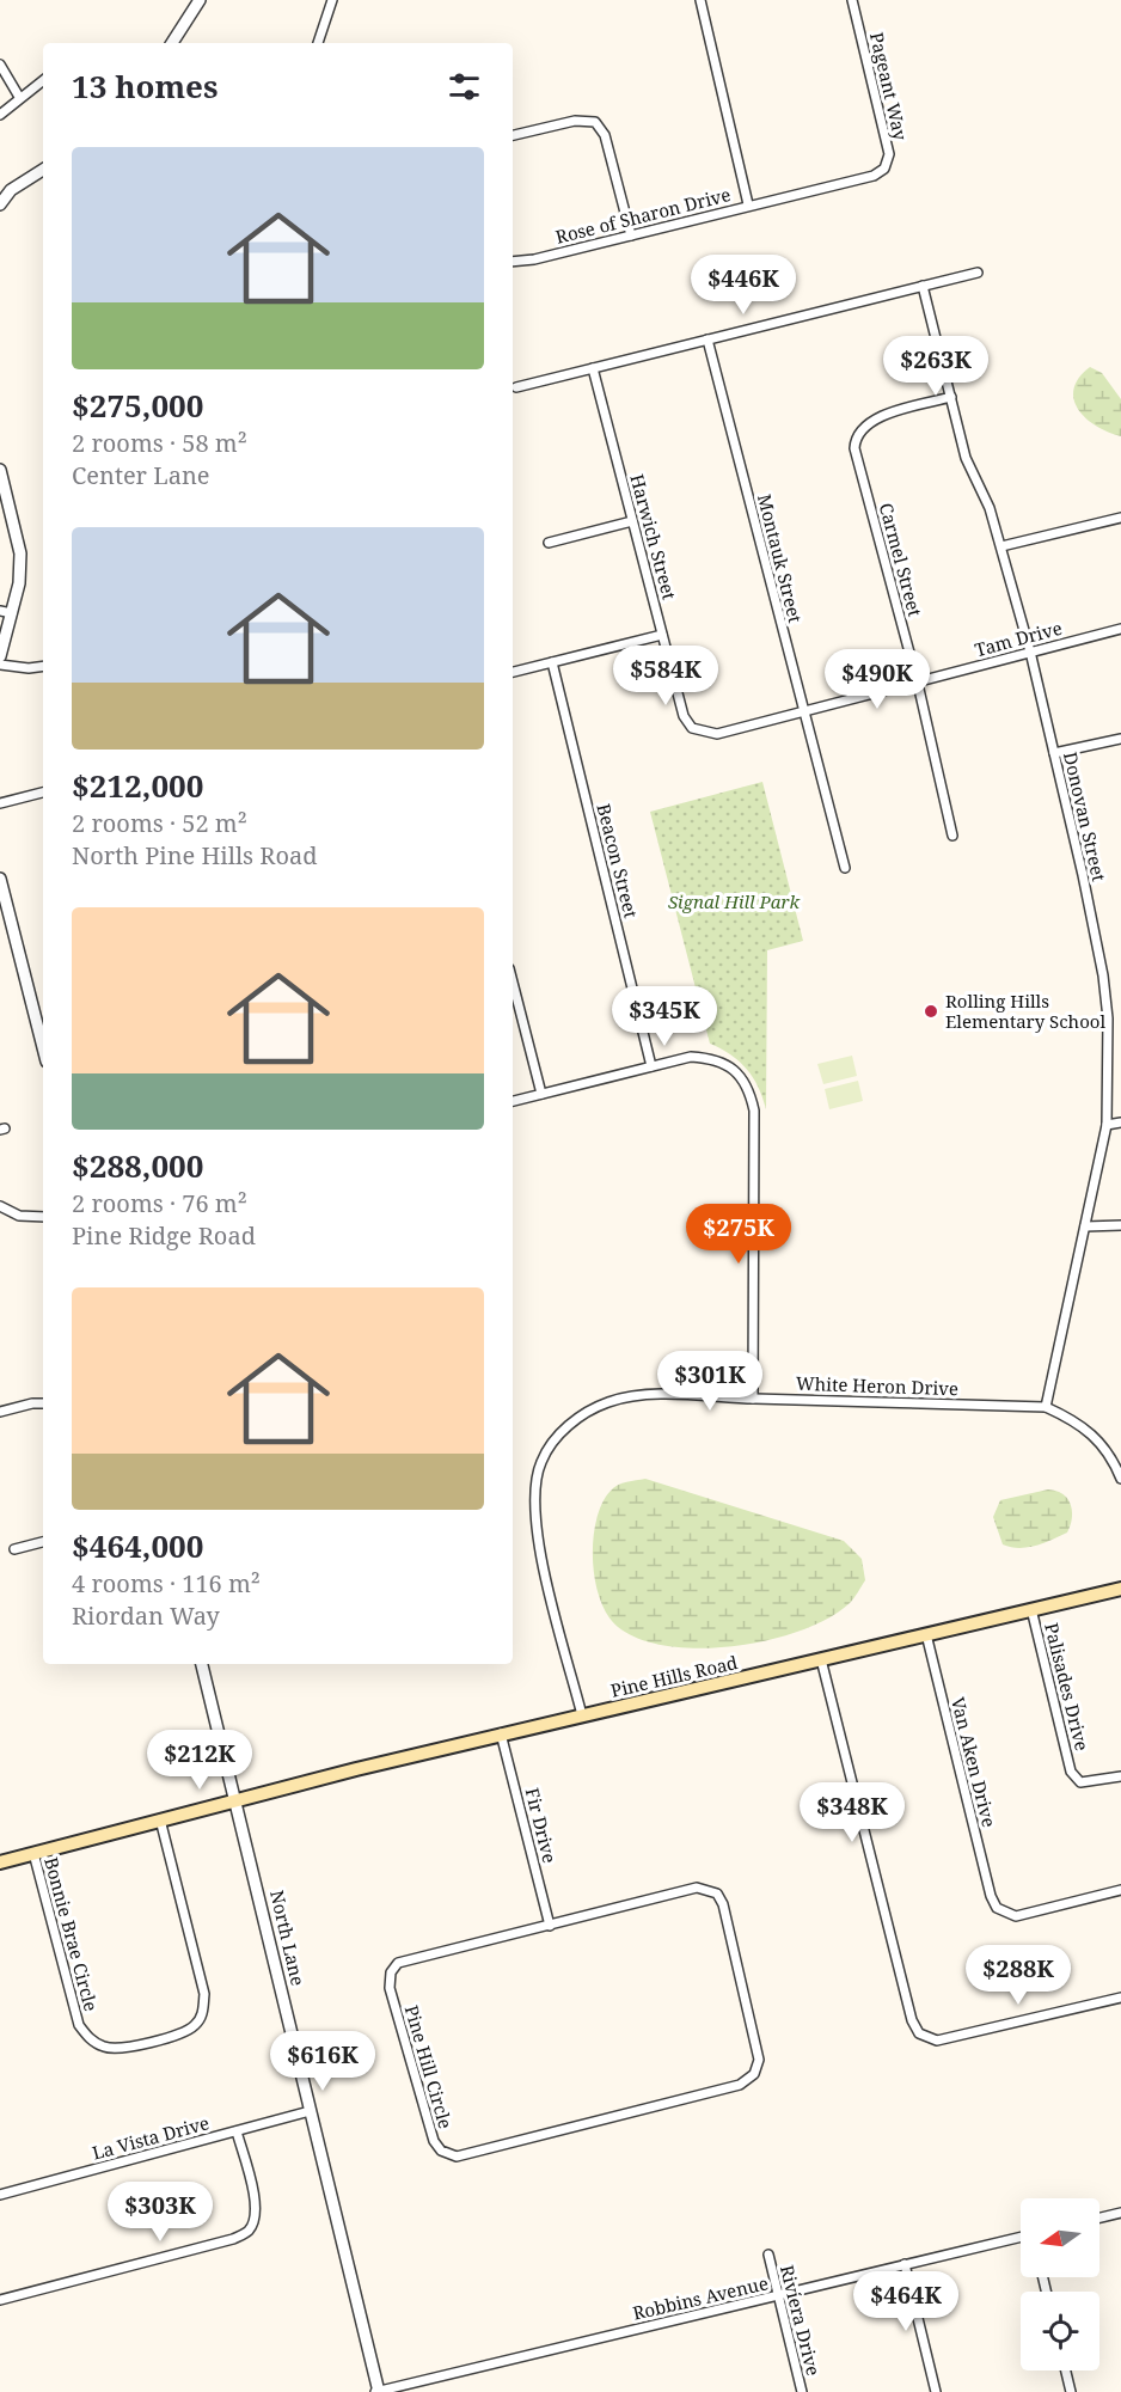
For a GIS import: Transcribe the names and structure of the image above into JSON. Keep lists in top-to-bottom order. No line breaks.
{"streets":{"main road":["Pine Hills Road"],"street":["Pageant Way","Rose of Sharon Drive","Harwich Street","Montauk Street","Carmel Street","Tam Drive","Donovan Street","Beacon Street","White Heron Drive","Palisades Drive","Van Aken Drive","Fir Drive","Bonnie Brae Circle","North Lane","Pine Hill Circle","La Vista Drive","Robbins Avenue","Riviera Drive"]},"crossings":[["Pageant Way","Rose of Sharon Drive"],["Harwich Street","Tam Drive"],["Montauk Street","Tam Drive"],["Carmel Street","Tam Drive"],["Carmel Street","Donovan Street"],["Tam Drive","Donovan Street"],["Donovan Street","White Heron Drive"],["White Heron Drive","Pine Hills Road"],["Pine Hills Road","Palisades Drive"],["Pine Hills Road","Van Aken Drive"],["Pine Hills Road","Fir Drive"],["Pine Hills Road","Bonnie Brae Circle"],["Pine Hills Road","North Lane"],["Fir Drive","Pine Hill Circle"],["North Lane","La Vista Drive"],["North Lane","Robbins Avenue"],["Robbins Avenue","Riviera Drive"]],"parks":["Signal Hill Park"],"places":["Rolling Hills Elementary School"],"north":"left","page":{"heading":"13 homes","list":[{"name":"$275,000","note":"2 rooms · 58 m² · Center Lane"},{"name":"$212,000","note":"2 rooms · 52 m² · North Pine Hills Road"},{"name":"$288,000","note":"2 rooms · 76 m² · Pine Ridge Road"},{"name":"$464,000","note":"4 rooms · 116 m² · Riordan Way"}],"price":["$446K","$263K","$584K","$490K","$345K","$275K","$301K","$212K","$348K","$288K","$616K","$303K","$464K"]}}
